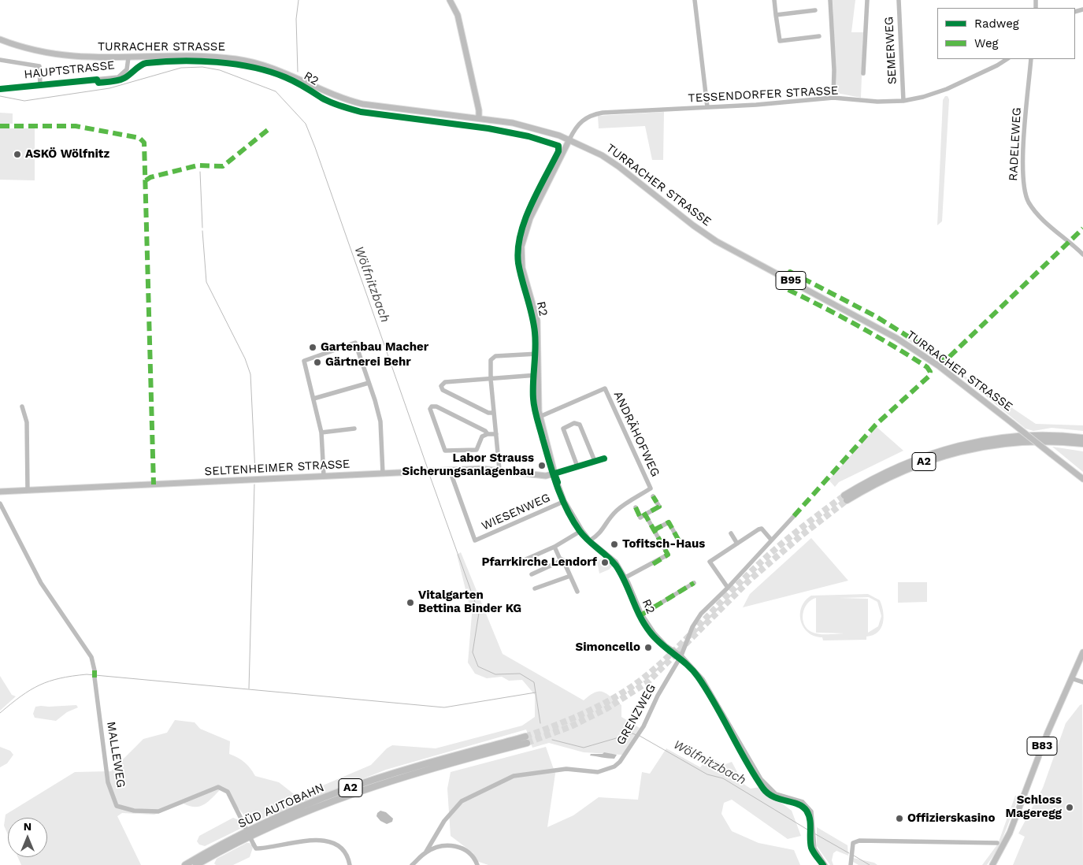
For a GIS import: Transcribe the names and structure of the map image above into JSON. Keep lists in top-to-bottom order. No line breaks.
{"streets":{"highway":["A2","SÜD AUTOBAHN"],"main road":["TURRACHER STRASSE","B95","SELTENHEIMER STRASSE","B83"],"street":["SEMERWEG","HAUPTSTRASSE","TESSENDORFER STRASSE","RADELEWEG","ANDRÄHOFWEG","WIESENWEG","GRENZWEG","MALLEWEG"],"cycle path":["R2"]},"crossings":[["TURRACHER STRASSE","HAUPTSTRASSE"],["TURRACHER STRASSE","TESSENDORFER STRASSE"],["SEMERWEG","TESSENDORFER STRASSE"],["SELTENHEIMER STRASSE","WIESENWEG"]],"water":["Wölfnitzbach"],"places":["ASKÖ Wölfnitz","Gartenbau Macher","Gärtnerei Behr","Labor Strauss Sicherungsanlagenbau","Tofitsch-Haus","Pfarrkirche Lendorf","Vitalgarten Bettina Binder KG","Simoncello","Schloss Mageregg","Offizierskasino"],"legend":["Radweg","Weg"],"north":"top"}
